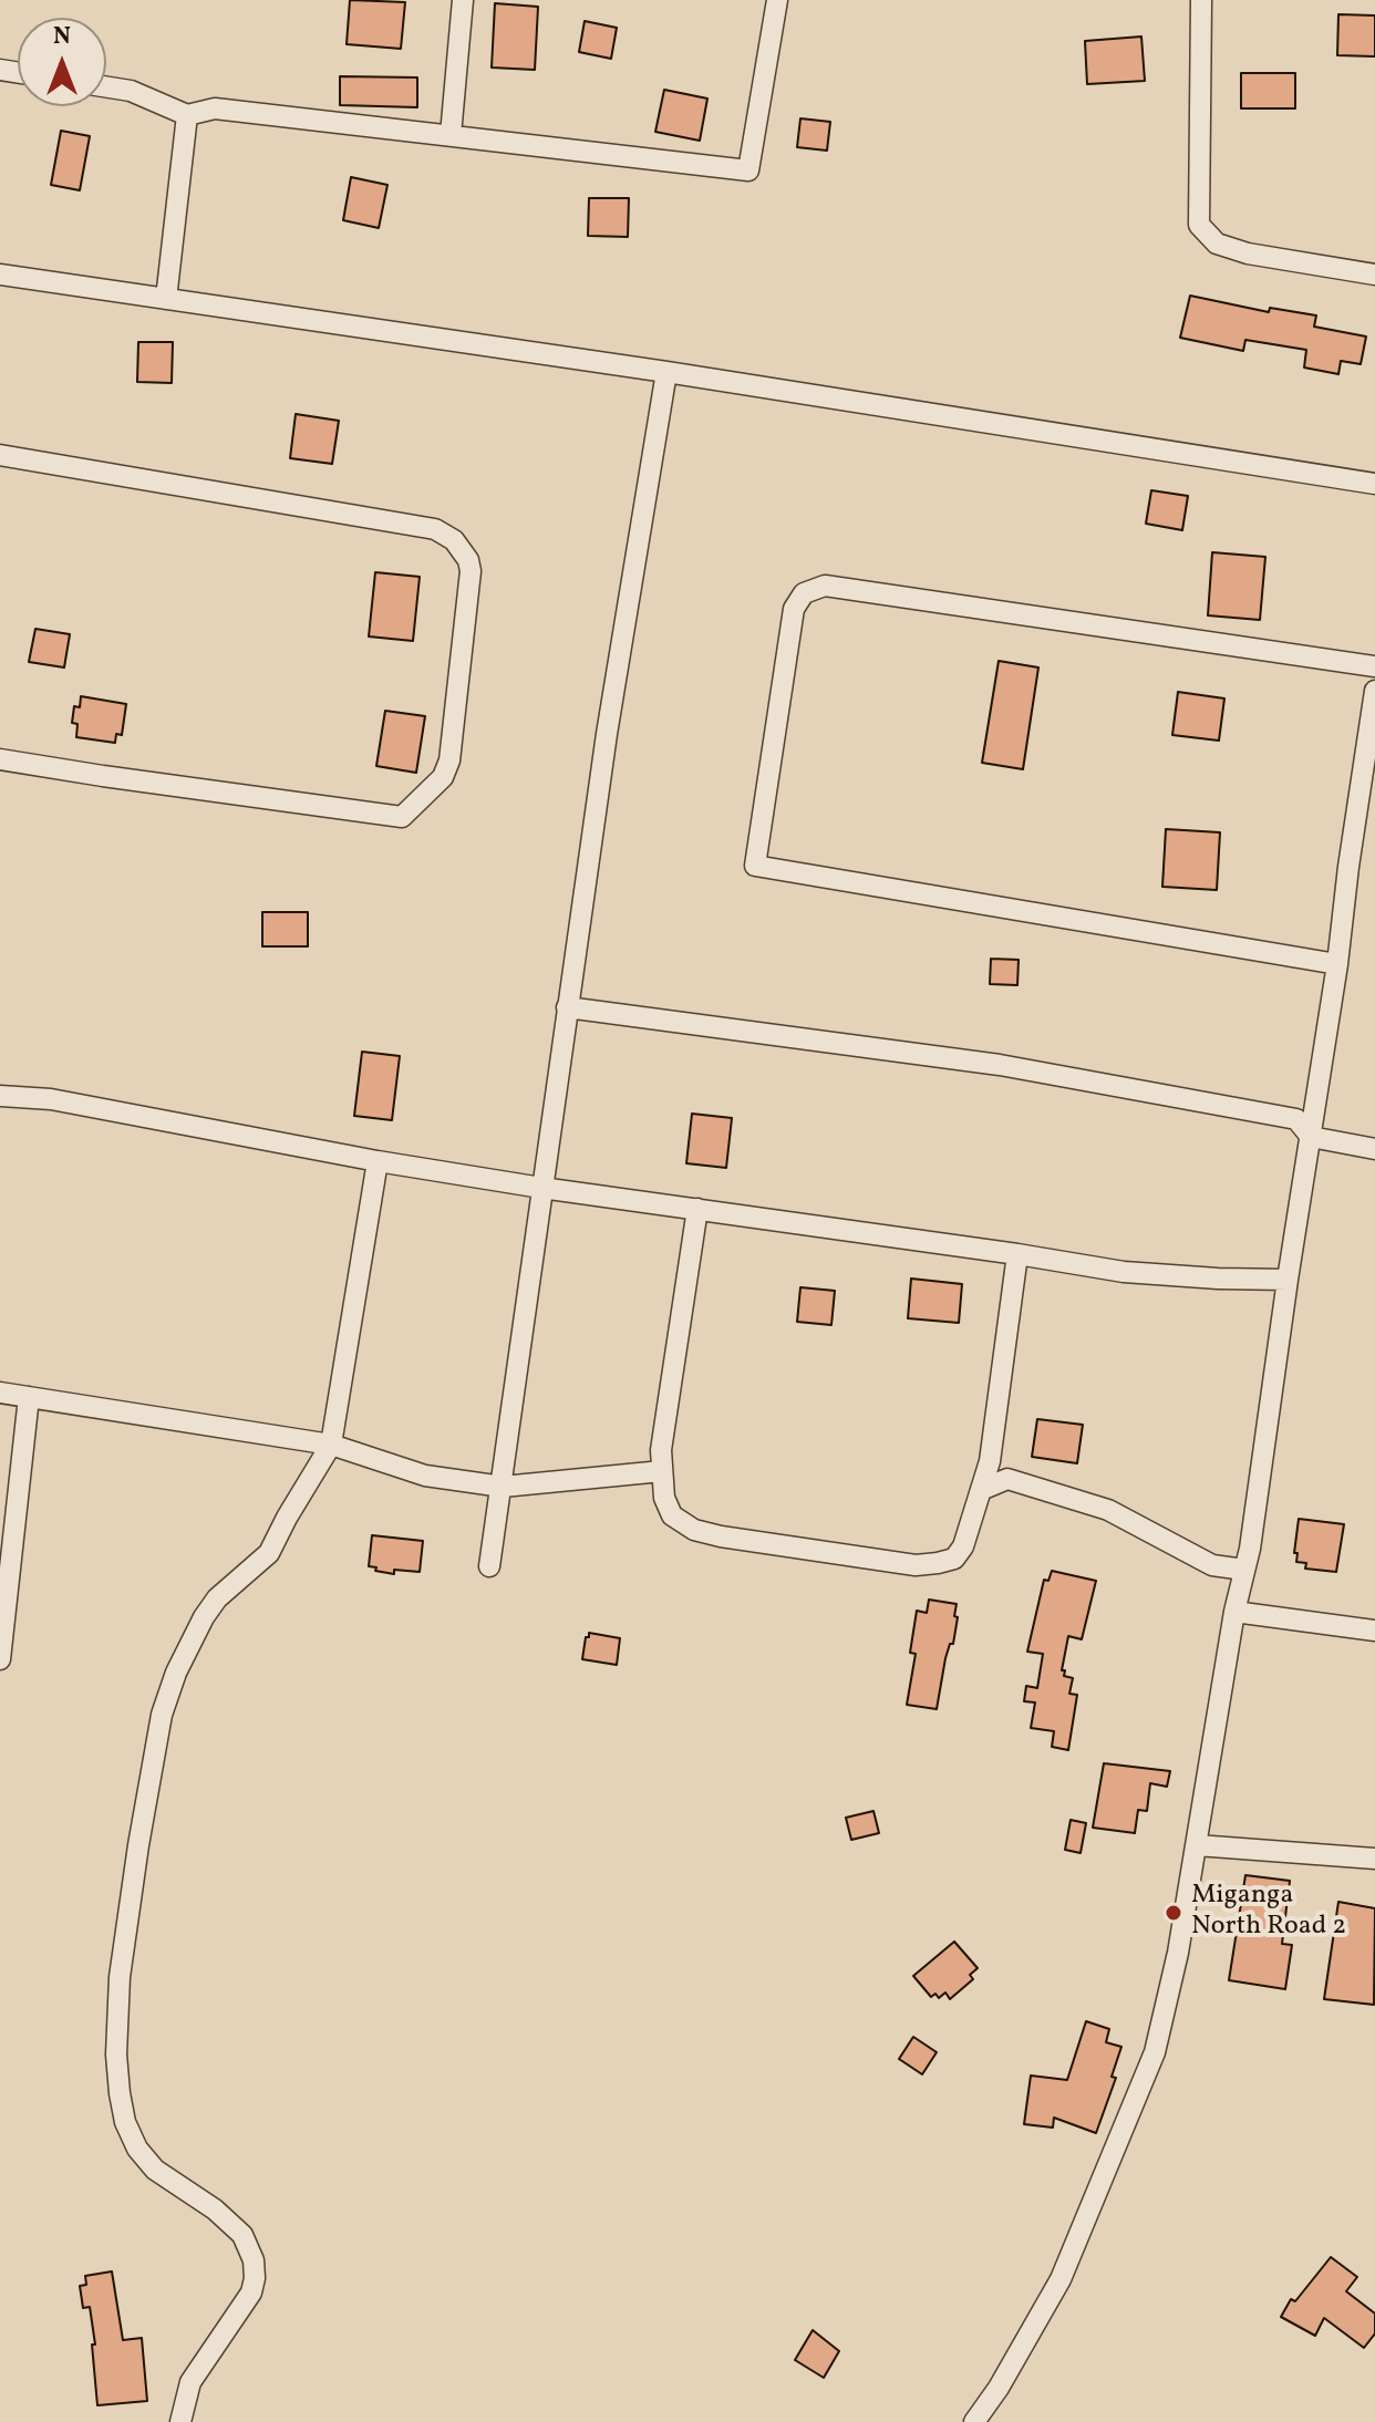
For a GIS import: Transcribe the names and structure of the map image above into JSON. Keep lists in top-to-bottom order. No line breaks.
{"places":["Miganga North Road 2"],"north":"top"}
